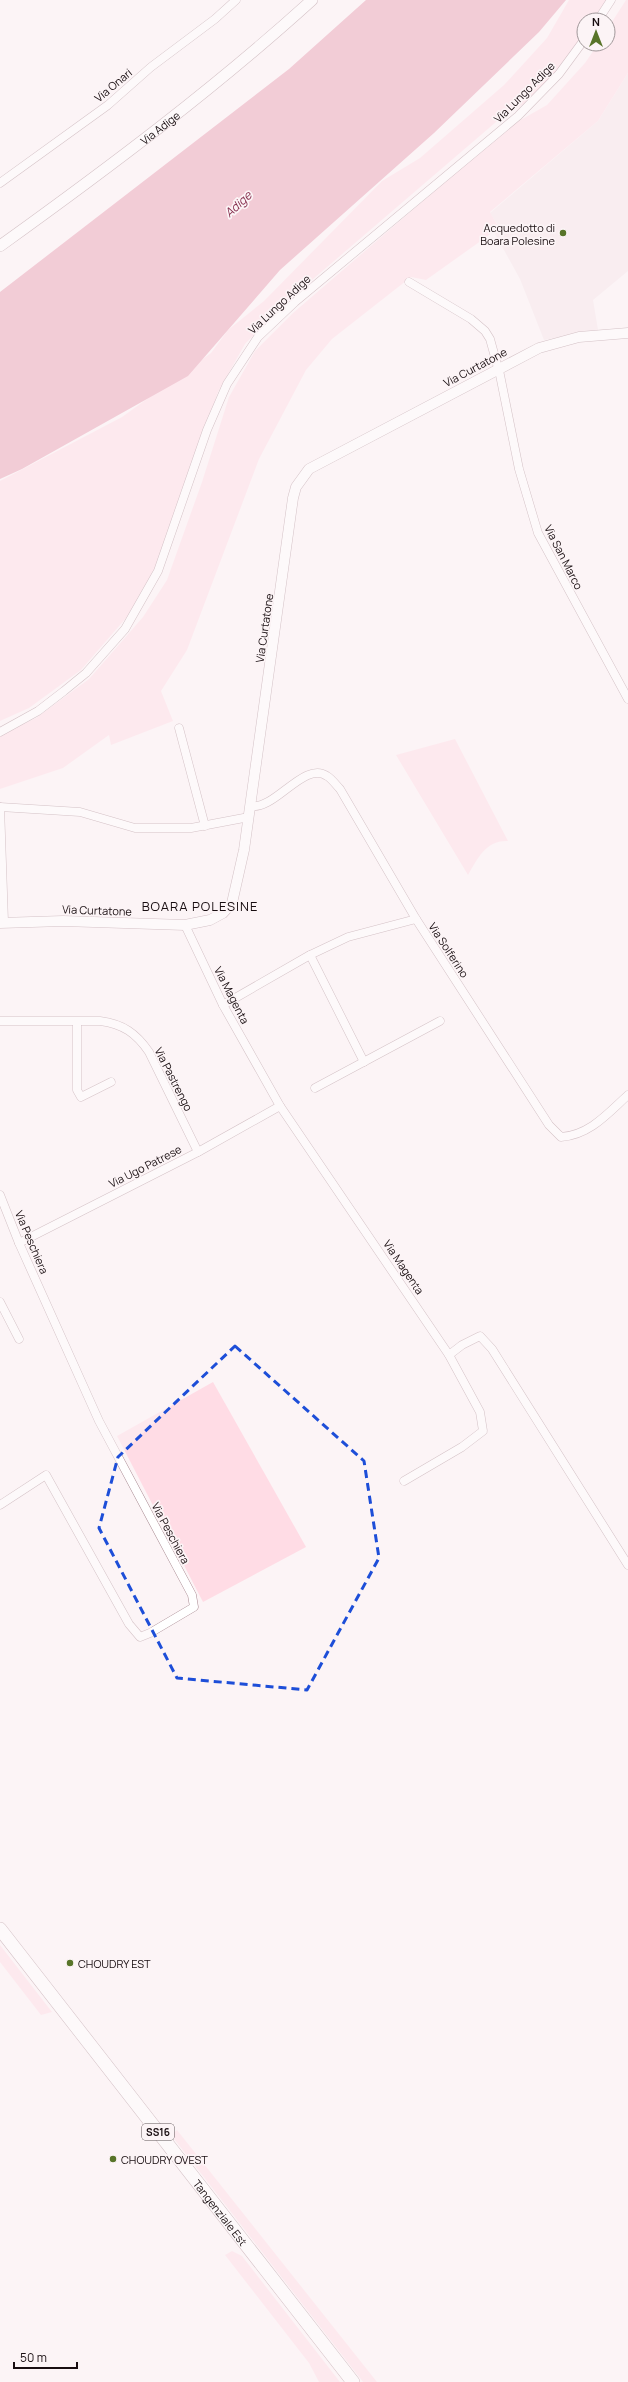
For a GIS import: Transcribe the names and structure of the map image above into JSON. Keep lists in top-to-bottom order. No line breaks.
{"streets":{"main road":["Via Adige","SS16","Tangenziale Est"],"street":["Via Onari","Via Lungo Adige","Via Curtatone","Via San Marco","Via Solferino","Via Magenta","Via Pastrengo","Via Ugo Patrese","Via Peschiera"]},"crossings":[["Via Curtatone","Via San Marco"],["Via Curtatone","Via Solferino"],["Via Curtatone","Via Magenta"],["Via Magenta","Via Ugo Patrese"],["Via Pastrengo","Via Ugo Patrese"],["Via Ugo Patrese","Via Peschiera"]],"districts":["BOARA POLESINE"],"water":["Adige"],"places":["Acquedotto di Boara Polesine","CHOUDRY EST","CHOUDRY OVEST"],"scale_bar":"50 m","north":"top"}
